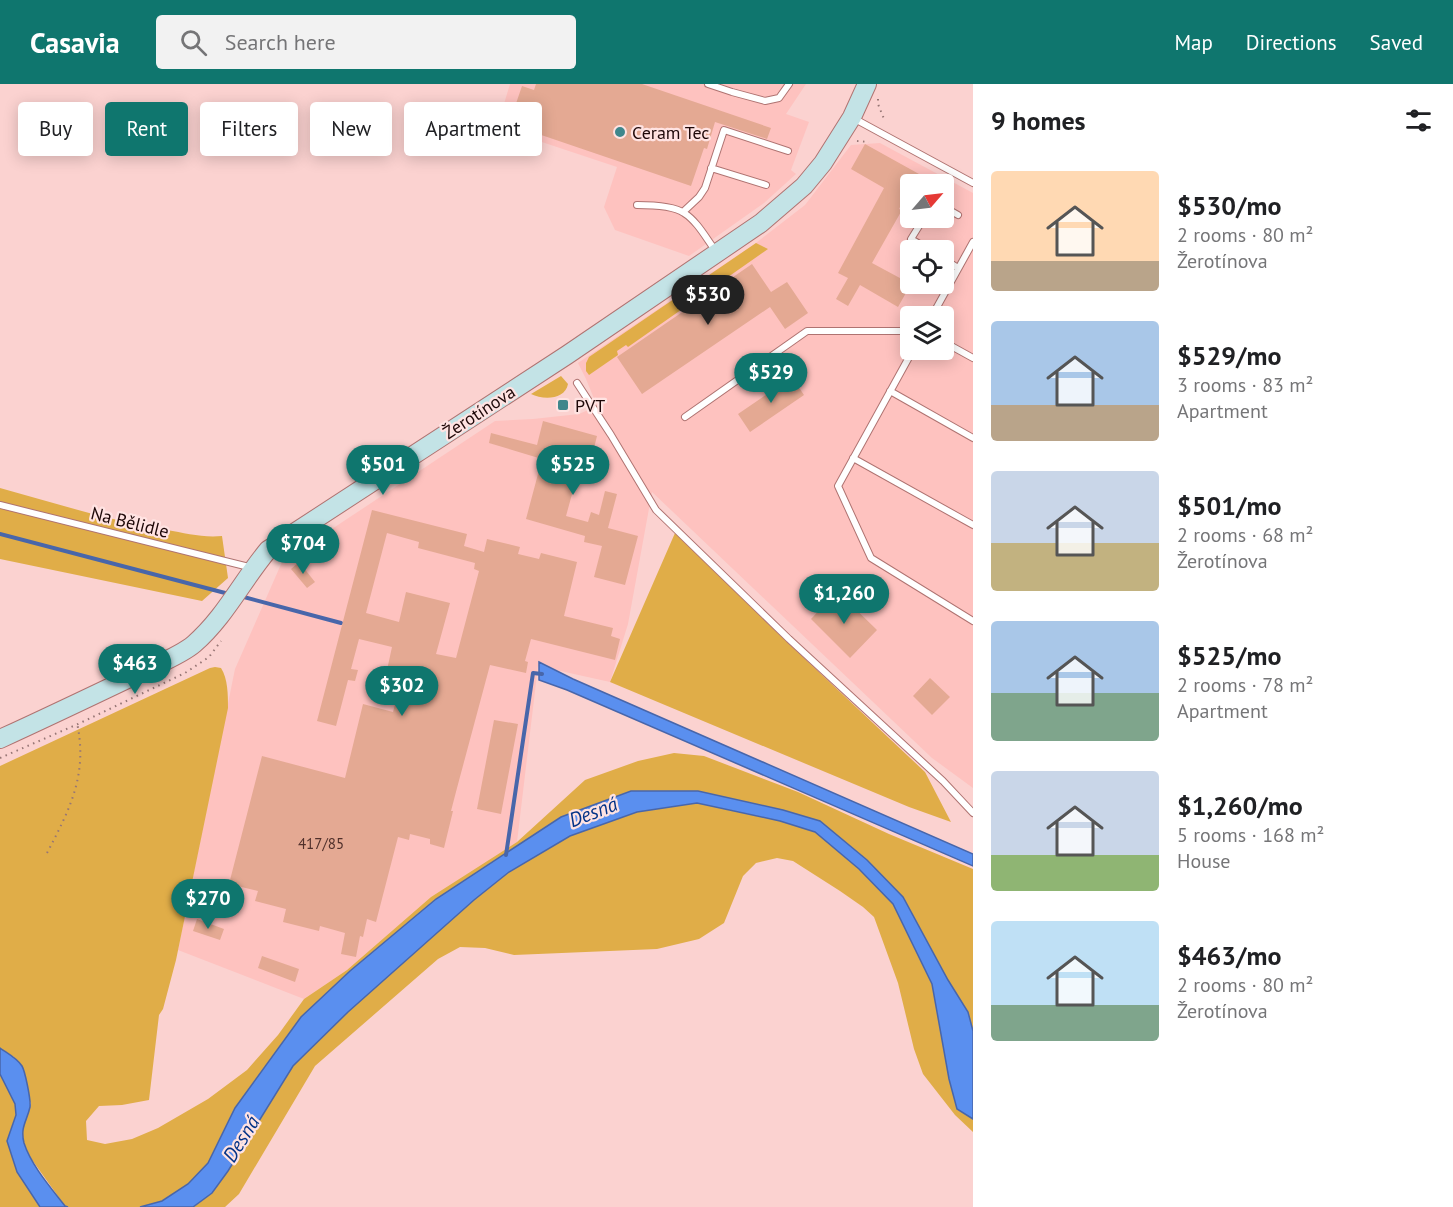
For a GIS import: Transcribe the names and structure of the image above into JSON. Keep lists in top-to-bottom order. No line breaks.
{"streets":{"street":["Žerotínova"],"lane":["Na Bělidle"]},"crossings":[["Žerotínova","Na Bělidle"]],"water":["Desná"],"places":{"other":["Ceram Tec"],"transit":["PVT"]},"house_numbers":["417/85"],"north":"top right","page":{"header":"Casavia","search":"Search here","nav":["Map","Directions","Saved"],"heading":"9 homes","chip":["Buy","Rent","Filters","New","Apartment"],"list":[{"name":"$530/mo","note":"2 rooms · 80 m² · Žerotínova"},{"name":"$529/mo","note":"3 rooms · 83 m² · Apartment"},{"name":"$501/mo","note":"2 rooms · 68 m² · Žerotínova"},{"name":"$525/mo","note":"2 rooms · 78 m² · Apartment"},{"name":"$1,260/mo","note":"5 rooms · 168 m² · House"},{"name":"$463/mo","note":"2 rooms · 80 m² · Žerotínova"}],"price":["$530","$529","$501","$525","$704","$1,260","$463","$302","$270"]}}
